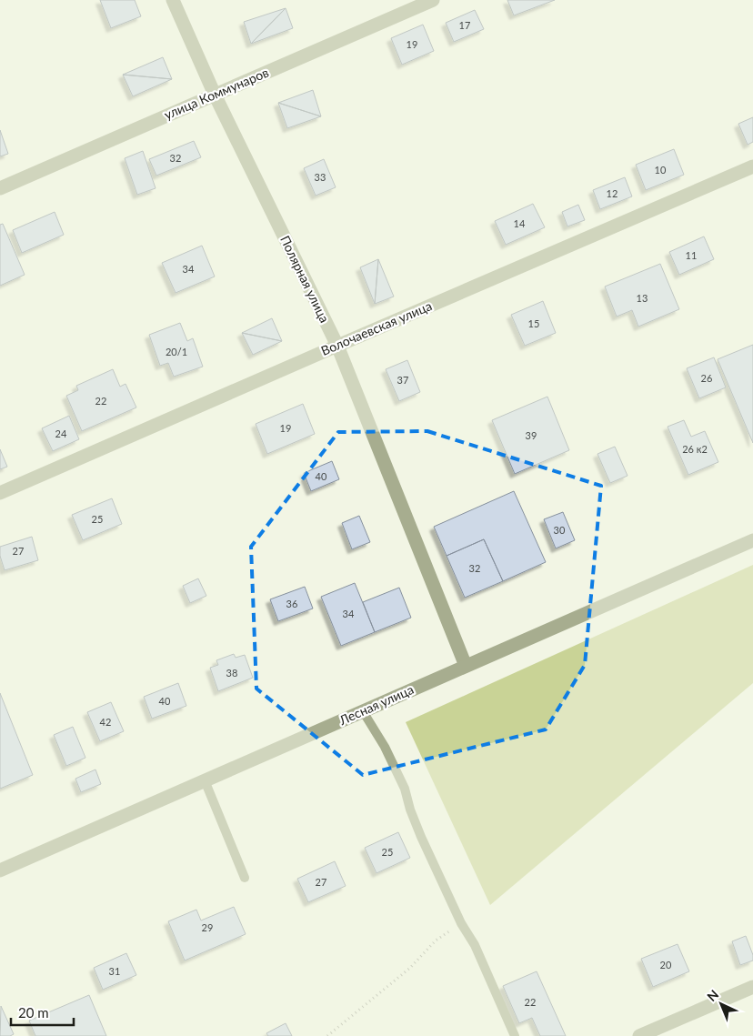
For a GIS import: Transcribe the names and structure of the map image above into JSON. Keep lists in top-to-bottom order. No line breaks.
{"streets":{"street":["улица Коммунаров","Полярная улица","Волочаевская улица","Лесная улица"]},"crossings":[["улица Коммунаров","Полярная улица"],["Полярная улица","Волочаевская улица"],["Полярная улица","Лесная улица"]],"house_numbers":["17","19","32","10","33","12","14","11","34","13","15","20/1","26","37","22","19","24","39","26 к2","40","25","30","27","32","36","34","38","40","42","25","27","29","20","31","22"],"scale_bar":"20 m","north":"top left"}
